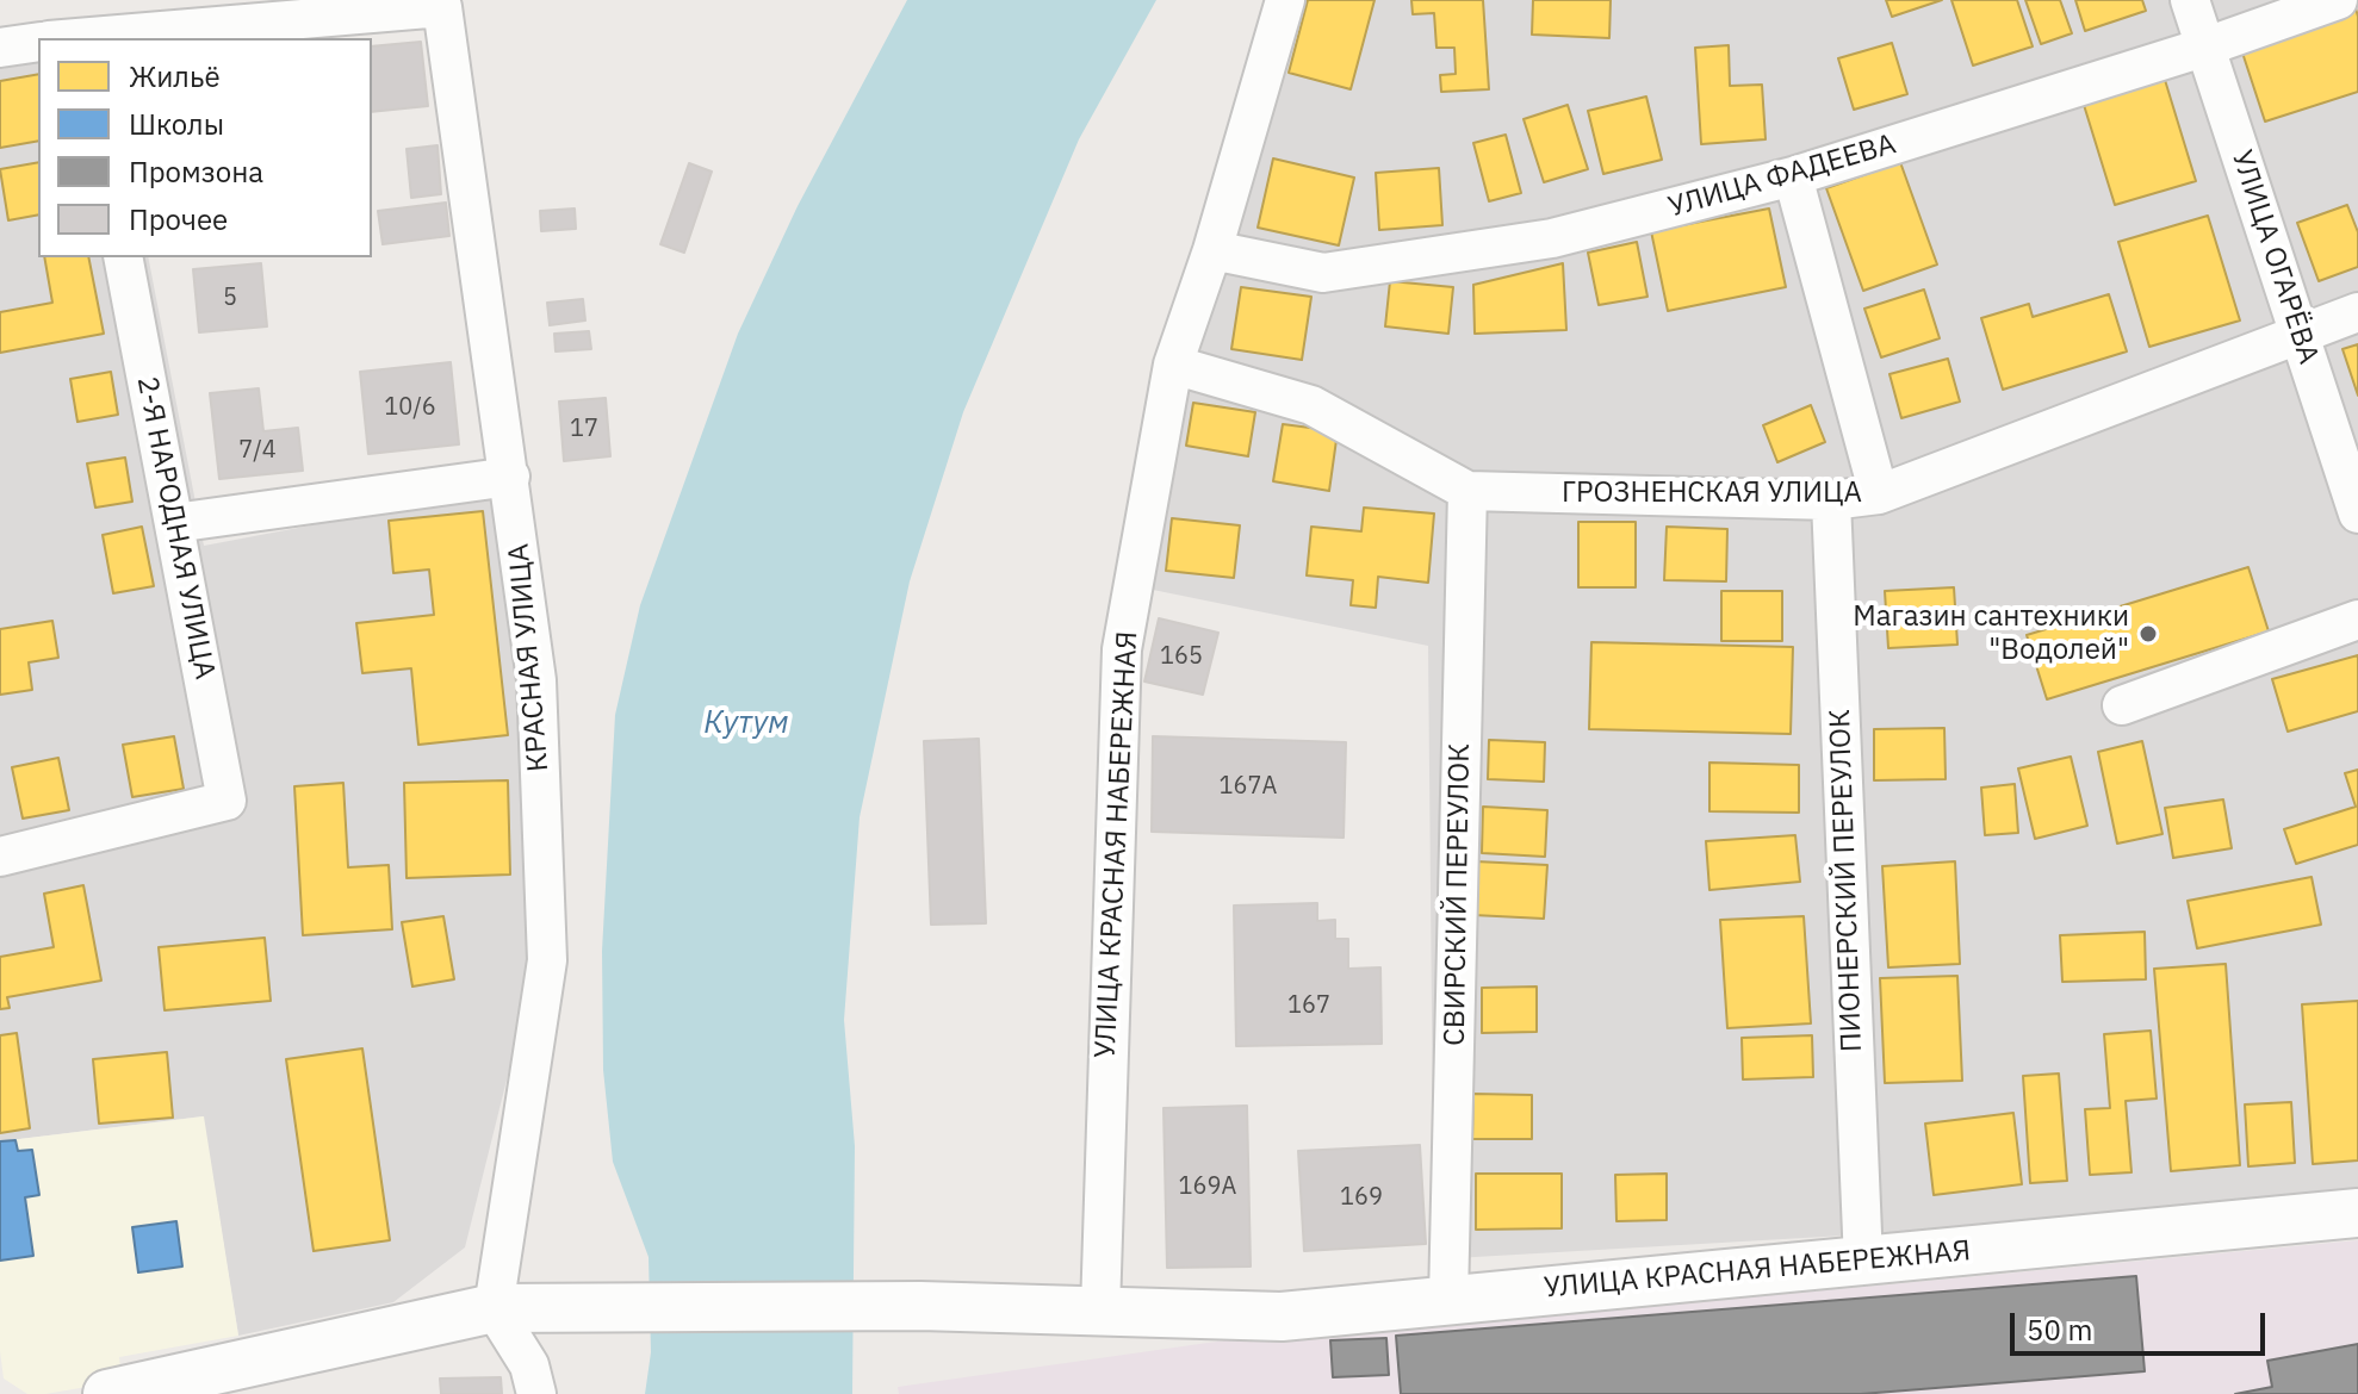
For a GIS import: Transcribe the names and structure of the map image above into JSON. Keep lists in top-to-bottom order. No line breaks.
{"streets":{"street":["УЛИЦА ФАДЕЕВА","УЛИЦА ОГАРЁВА","ГРОЗНЕНСКАЯ УЛИЦА","2-Я НАРОДНАЯ УЛИЦА","КРАСНАЯ УЛИЦА","УЛИЦА КРАСНАЯ НАБЕРЕЖНАЯ","ПИОНЕРСКИЙ ПЕРЕУЛОК","СВИРСКИЙ ПЕРЕУЛОК"]},"crossings":[["УЛИЦА ФАДЕЕВА","УЛИЦА ОГАРЁВА"],["УЛИЦА ФАДЕЕВА","УЛИЦА КРАСНАЯ НАБЕРЕЖНАЯ"],["УЛИЦА ОГАРЁВА","ГРОЗНЕНСКАЯ УЛИЦА"],["ГРОЗНЕНСКАЯ УЛИЦА","УЛИЦА КРАСНАЯ НАБЕРЕЖНАЯ"],["ГРОЗНЕНСКАЯ УЛИЦА","ПИОНЕРСКИЙ ПЕРЕУЛОК"],["ГРОЗНЕНСКАЯ УЛИЦА","СВИРСКИЙ ПЕРЕУЛОК"],["КРАСНАЯ УЛИЦА","УЛИЦА КРАСНАЯ НАБЕРЕЖНАЯ"],["УЛИЦА КРАСНАЯ НАБЕРЕЖНАЯ","ПИОНЕРСКИЙ ПЕРЕУЛОК"],["УЛИЦА КРАСНАЯ НАБЕРЕЖНАЯ","СВИРСКИЙ ПЕРЕУЛОК"]],"water":["Кутум"],"places":["Магазин сантехники \"Водолей\""],"house_numbers":["5","10/6","17","7/4","165","167А","167","169А","169"],"legend":["Жильё","Школы","Промзона","Прочее"],"scale_bar":"50 m"}
